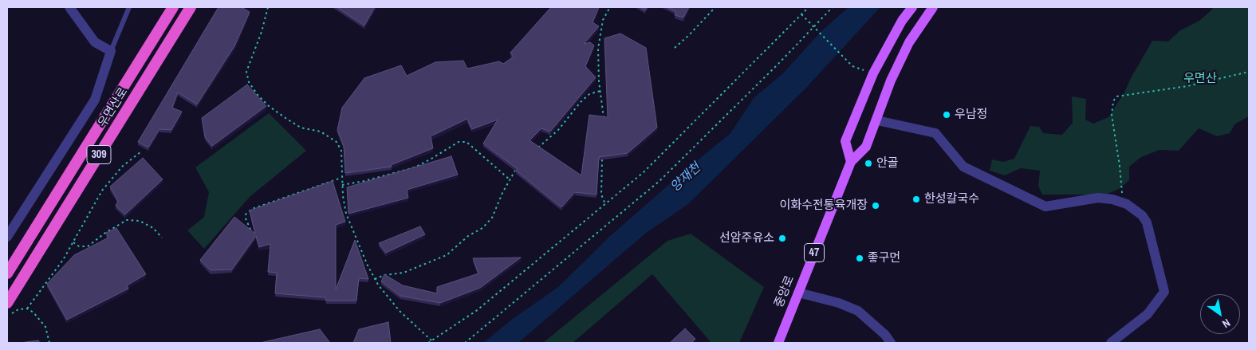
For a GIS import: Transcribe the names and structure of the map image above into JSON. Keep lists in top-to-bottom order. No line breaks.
{"streets":{"highway":["우면산로","309"],"main road":["47","중앙로"]},"water":["양재천"],"parks":["우면산"],"places":["우남정","안골","한성칼국수","이화수전통육개장","선암주유소","좋구먼"],"north":"bottom right"}
